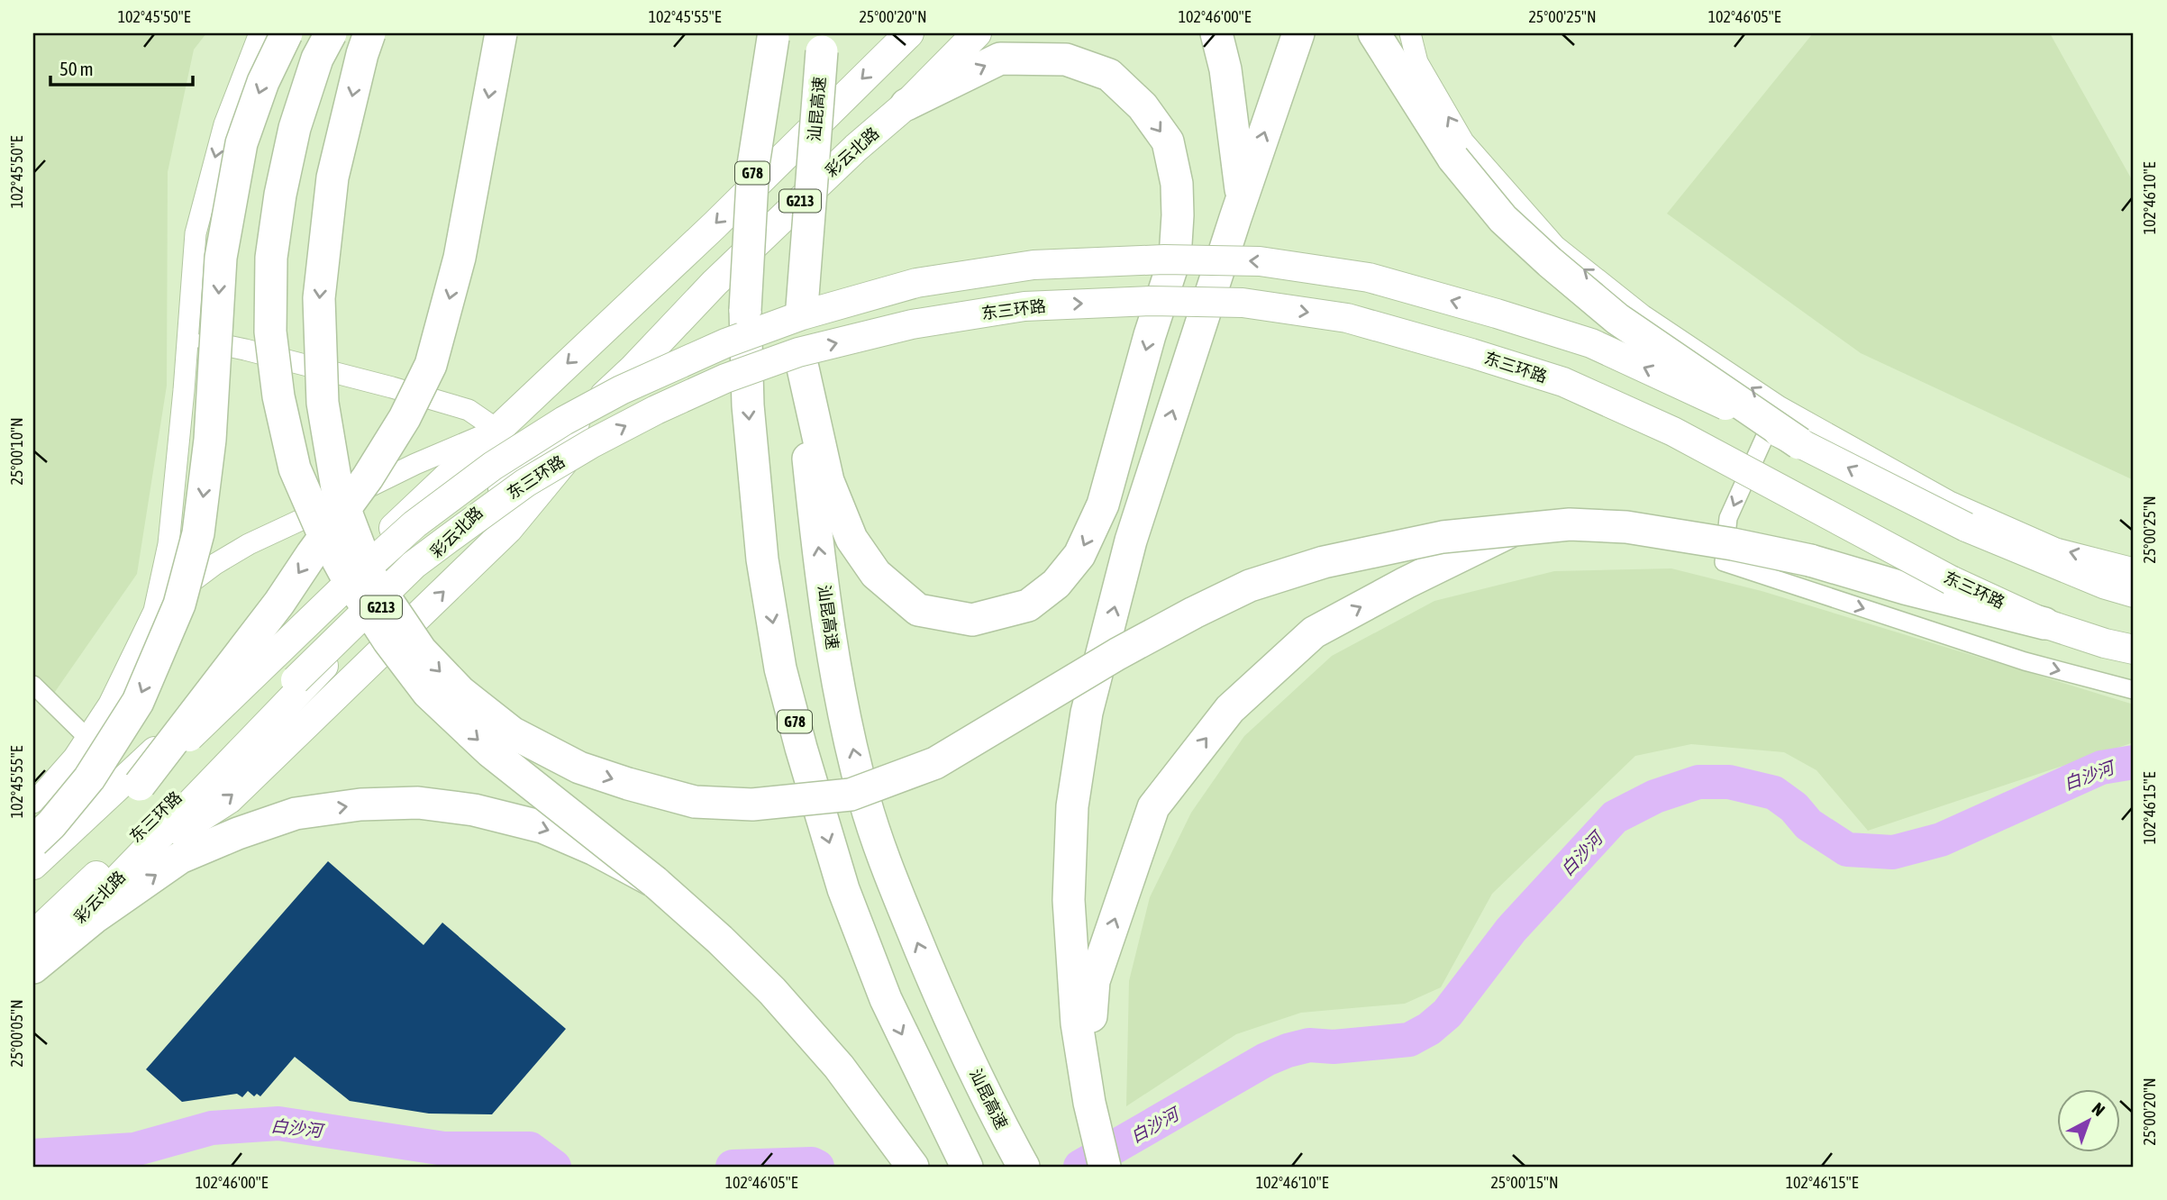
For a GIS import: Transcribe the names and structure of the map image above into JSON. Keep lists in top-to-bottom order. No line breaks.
{"streets":{"highway":["汕昆高速","彩云北路","G78","G213","东三环路"]},"water":["白沙河"],"scale_bar":"50 m","north":"top right","coordinates":["102°45'50\"E","102°45'55\"E","25°00'20\"N","102°46'00\"E","25°00'25\"N","102°46'05\"E","102°46'10\"E","25°00'10\"N","102°46'15\"E","25°00'05\"N","25°00'15\"N"]}
